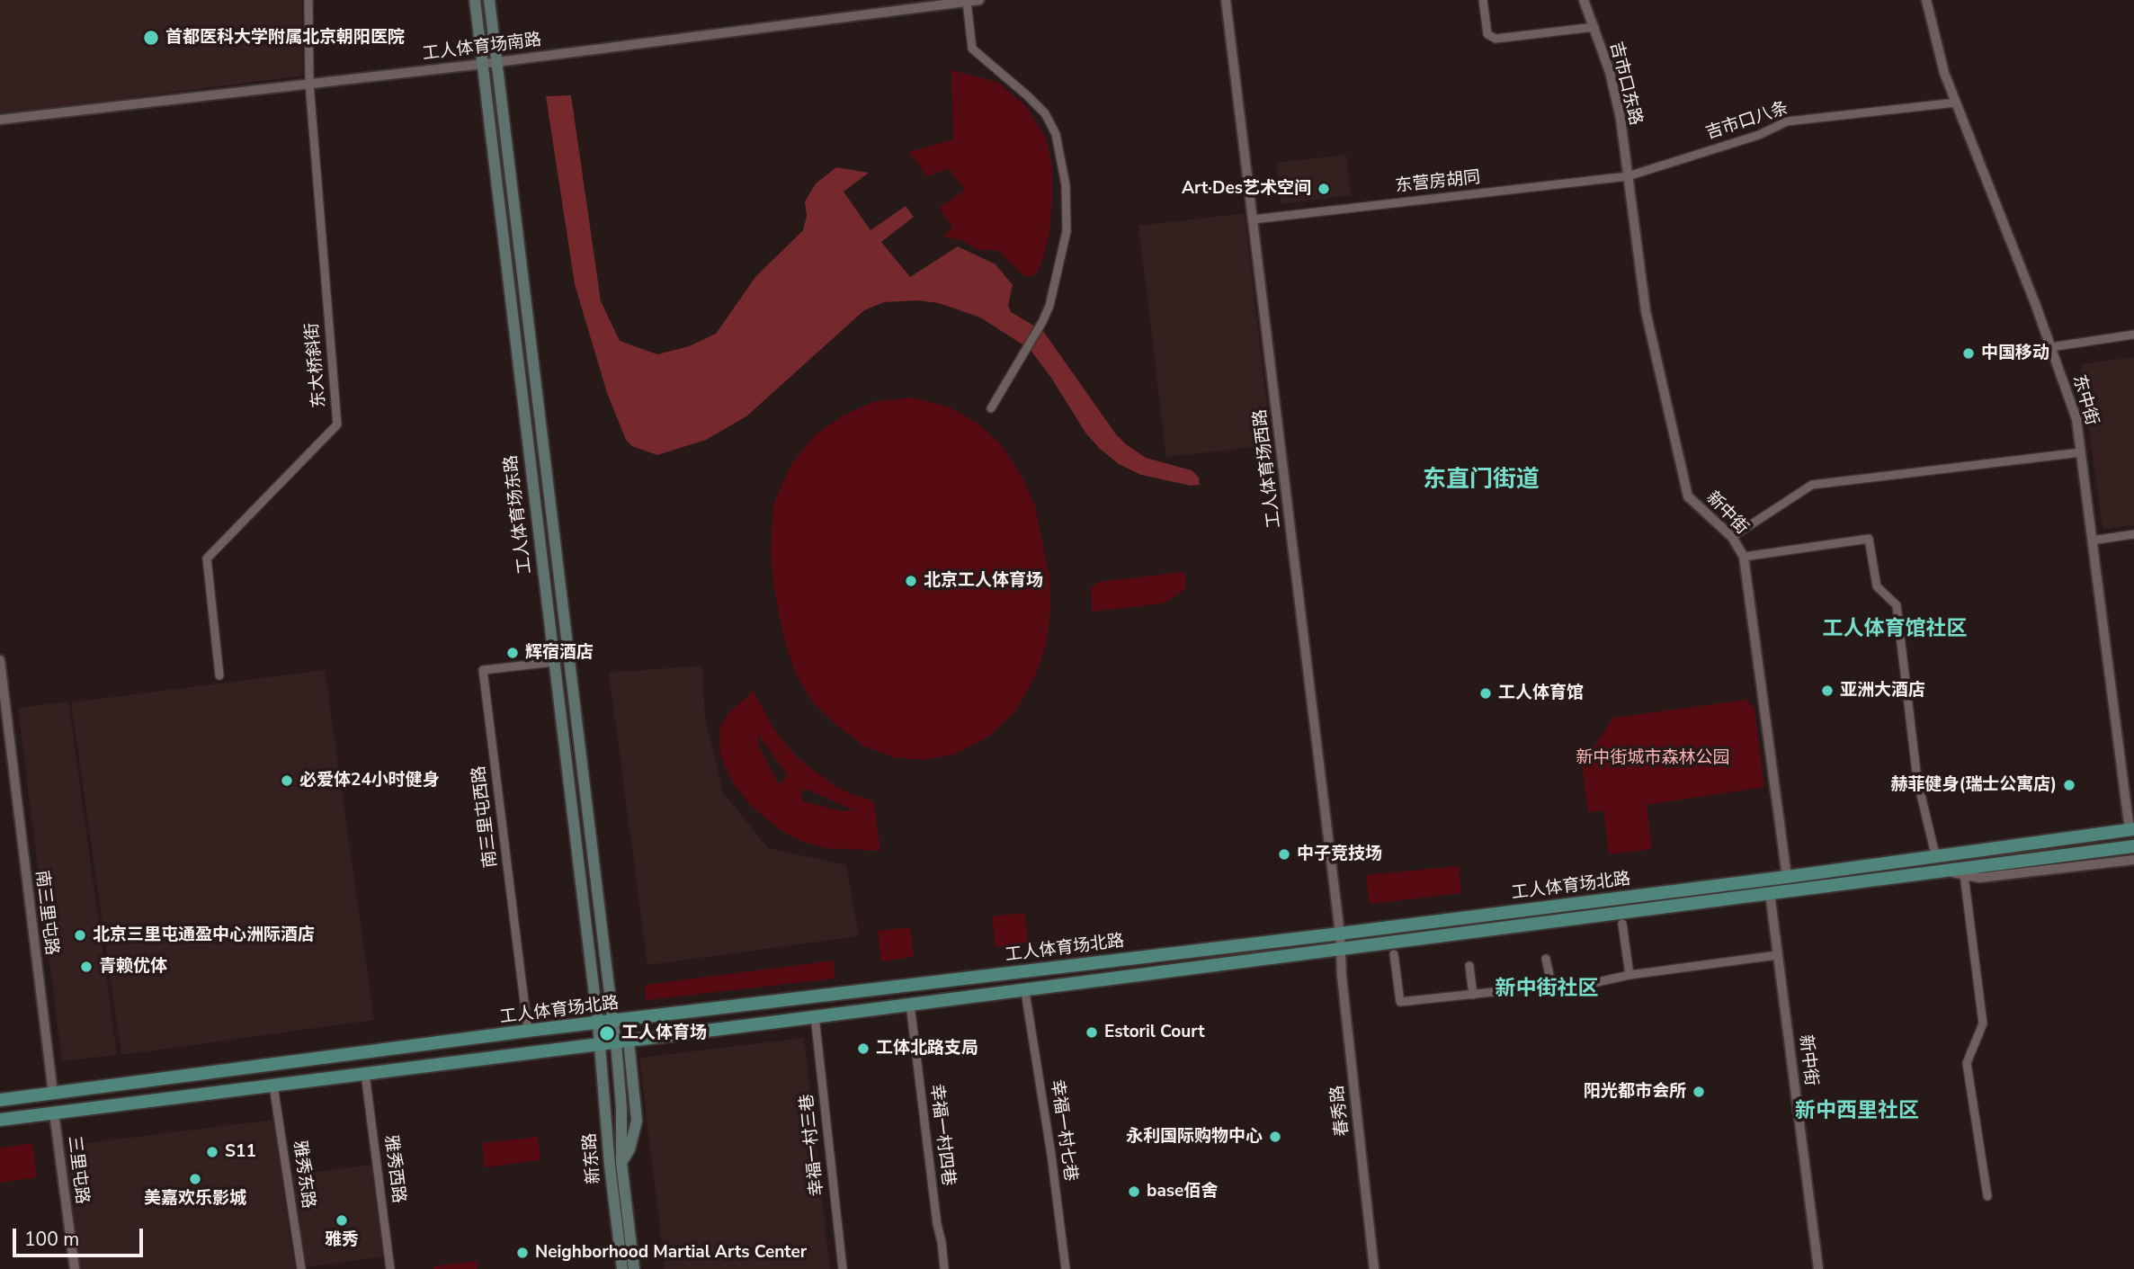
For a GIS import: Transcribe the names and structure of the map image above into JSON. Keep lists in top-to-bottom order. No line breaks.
{"streets":{"main road":["工人体育场东路","工人体育场北路","新东路"],"street":["工人体育场南路","吉市口东路","吉市口八条","东营房胡同","东大桥斜街","东中街","工人体育场西路","新中街","南三里屯西路","南三里屯路","春秀路","幸福一村七巷","幸福一村四巷","幸福一村三巷","雅秀西路","三里屯路","雅秀东路"]},"crossings":[["工人体育场南路","东大桥斜街"],["工人体育场南路","工人体育场东路"],["吉市口东路","吉市口八条"],["吉市口东路","东营房胡同"],["吉市口东路","新中街"],["吉市口八条","东营房胡同"],["吉市口八条","东中街"],["吉市口八条","新中街"],["东营房胡同","工人体育场西路"],["东营房胡同","新中街"],["东中街","工人体育场北路"],["工人体育场西路","工人体育场北路"],["工人体育场西路","春秀路"],["新中街","工人体育场北路"],["工人体育场东路","南三里屯西路"],["工人体育场东路","工人体育场北路"],["工人体育场东路","新东路"],["南三里屯西路","工人体育场北路"],["工人体育场北路","南三里屯路"],["工人体育场北路","春秀路"],["工人体育场北路","幸福一村四巷"],["工人体育场北路","幸福一村三巷"],["工人体育场北路","新东路"],["工人体育场北路","雅秀西路"],["工人体育场北路","三里屯路"],["工人体育场北路","雅秀东路"]],"districts":["东直门街道","工人体育馆社区","新中街社区","新中西里社区"],"parks":["新中街城市森林公园"],"places":["首都医科大学附属北京朝阳医院","Art·Des艺术空间","中国移动","北京工人体育场","辉宿酒店","亚洲大酒店","工人体育馆","必爱体24小时健身","赫菲健身(瑞士公寓店)","中子竞技场","北京三里屯通盈中心洲际酒店","青赖优体","Estoril Court","工人体育场","工体北路支局","阳光都市会所","永利国际购物中心","S11","美嘉欢乐影城","base佰舍","雅秀","Neighborhood Martial Arts Center"],"scale_bar":"100 m"}
